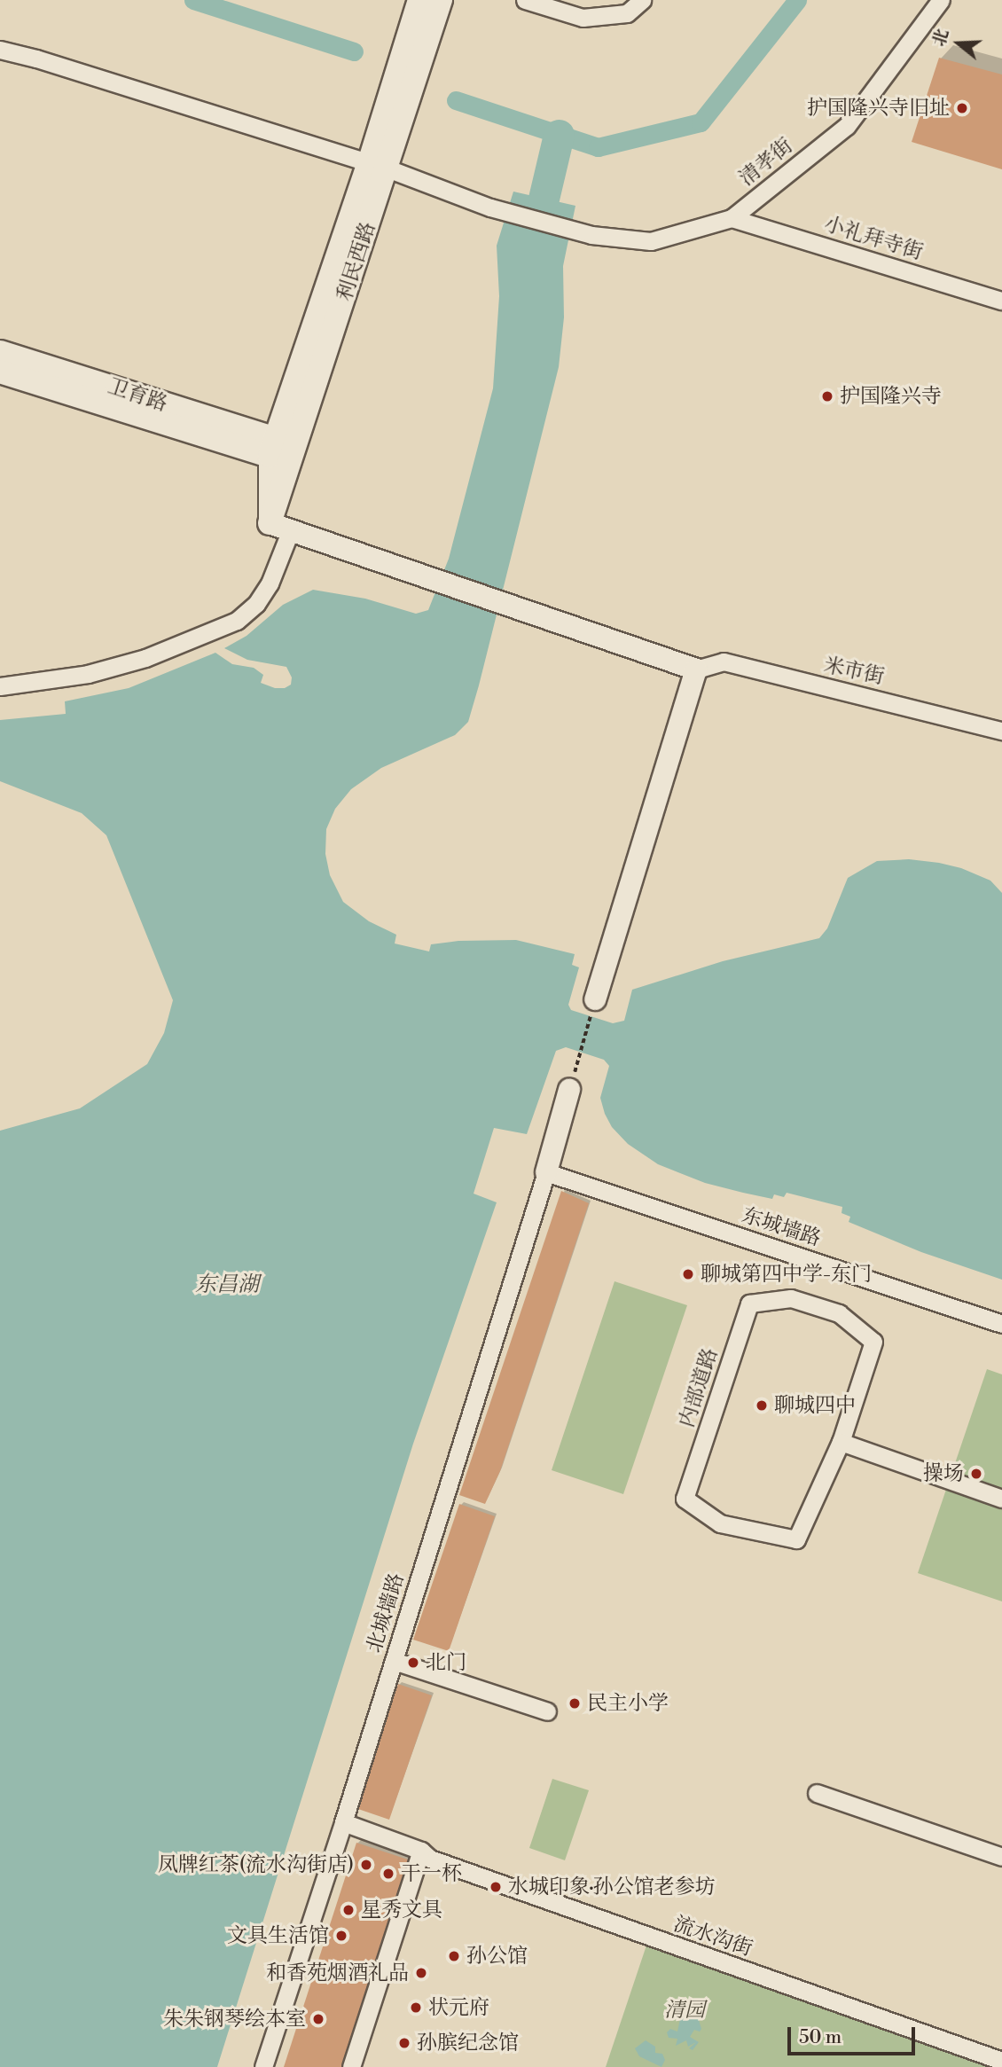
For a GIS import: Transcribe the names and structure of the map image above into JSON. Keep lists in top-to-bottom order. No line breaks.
{"streets":{"main road":["利民西路","卫育路"],"street":["清孝街","小礼拜寺街","米市街","东城墙路","内部道路","北城墙路","流水沟街"]},"crossings":[["清孝街","小礼拜寺街"],["清孝街","利民西路"],["利民西路","卫育路"],["东城墙路","北城墙路"],["北城墙路","流水沟街"]],"water":["东昌湖"],"parks":["清园"],"places":["护国隆兴寺旧址","护国隆兴寺","聊城第四中学-东门","聊城四中","操场","北门","民主小学","凤牌红茶(流水沟街店)","干一杯","水城印象·孙公馆老参坊","星秀文具","文具生活馆","孙公馆","和香苑烟酒礼品","状元府","朱朱钢琴绘本室","孙膑纪念馆"],"scale_bar":"50 m","north":"left"}
